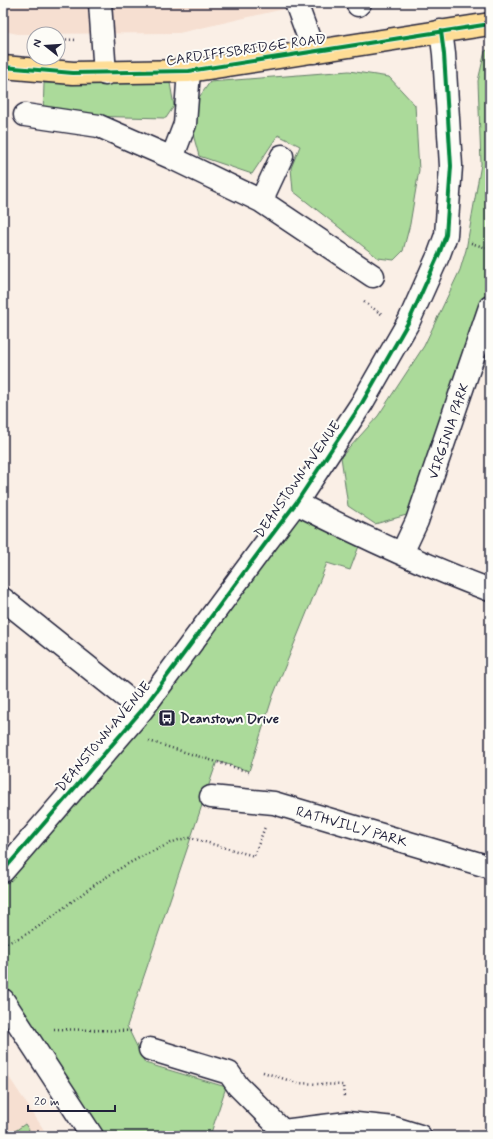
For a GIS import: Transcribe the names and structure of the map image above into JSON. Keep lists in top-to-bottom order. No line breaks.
{"streets":{"main road":["CARDIFFSBRIDGE ROAD"],"street":["VIRGINIA PARK","DEANSTOWN AVENUE","RATHVILLY PARK"]},"crossings":[["CARDIFFSBRIDGE ROAD","DEANSTOWN AVENUE"]],"places":{"bus stop":["Deanstown Drive"]},"scale_bar":"20 m","north":"left"}
